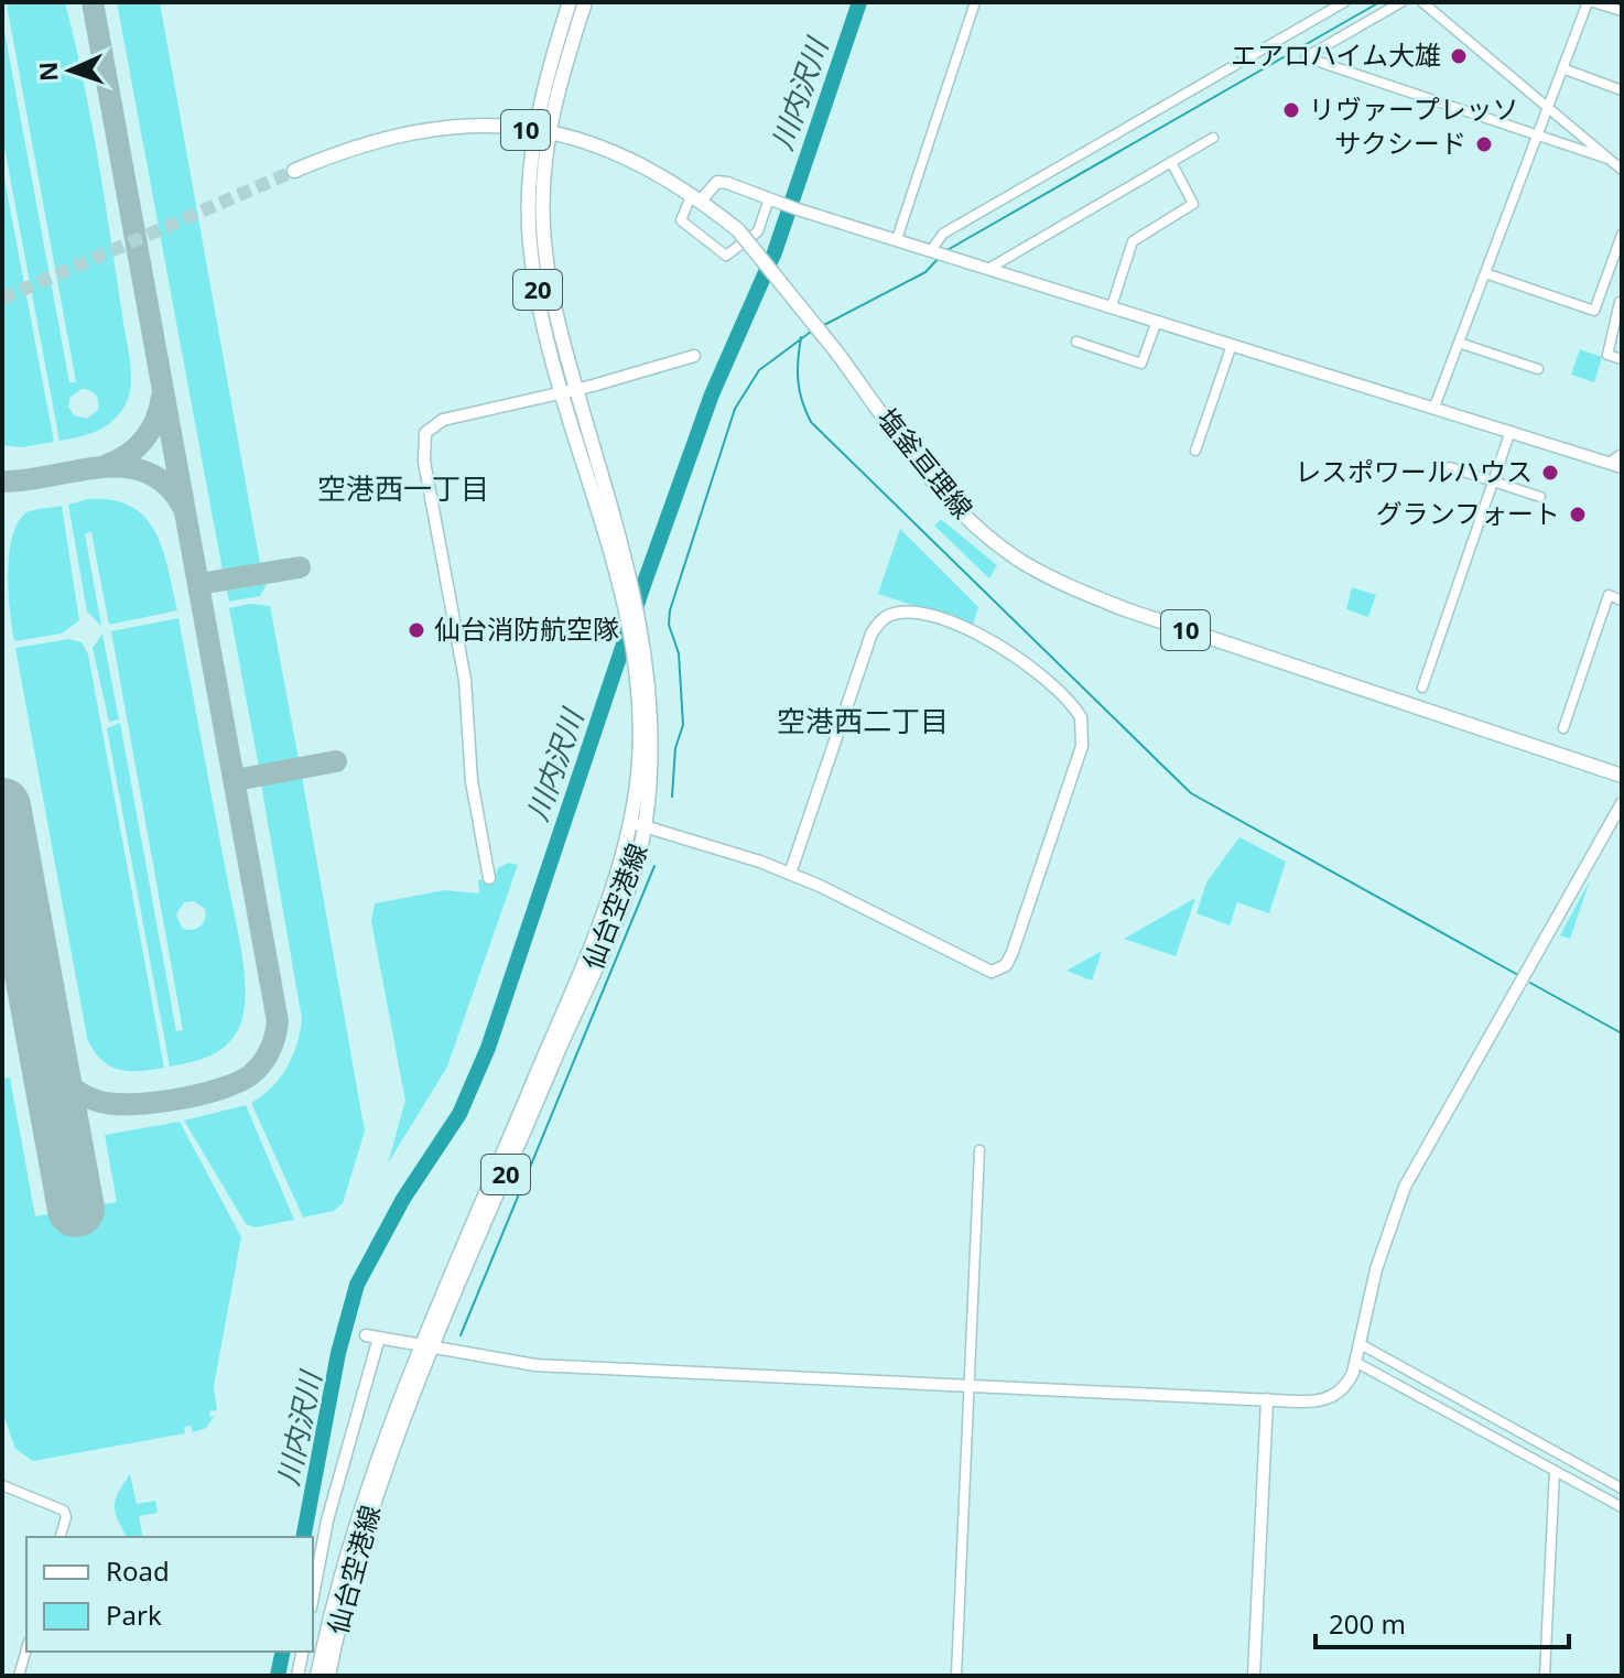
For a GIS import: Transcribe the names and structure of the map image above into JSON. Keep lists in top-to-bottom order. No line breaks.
{"streets":{"main road":["10","20","塩釜亘理線","仙台空港線"]},"crossings":[["塩釜亘理線","仙台空港線"]],"districts":["空港西一丁目","空港西二丁目"],"water":["川内沢川"],"places":["エアロハイム大雄","リヴァープレッソ","サクシード","レスポワールハウス","グランフォート","仙台消防航空隊"],"legend":["Road","Park"],"scale_bar":"200 m","north":"left"}
